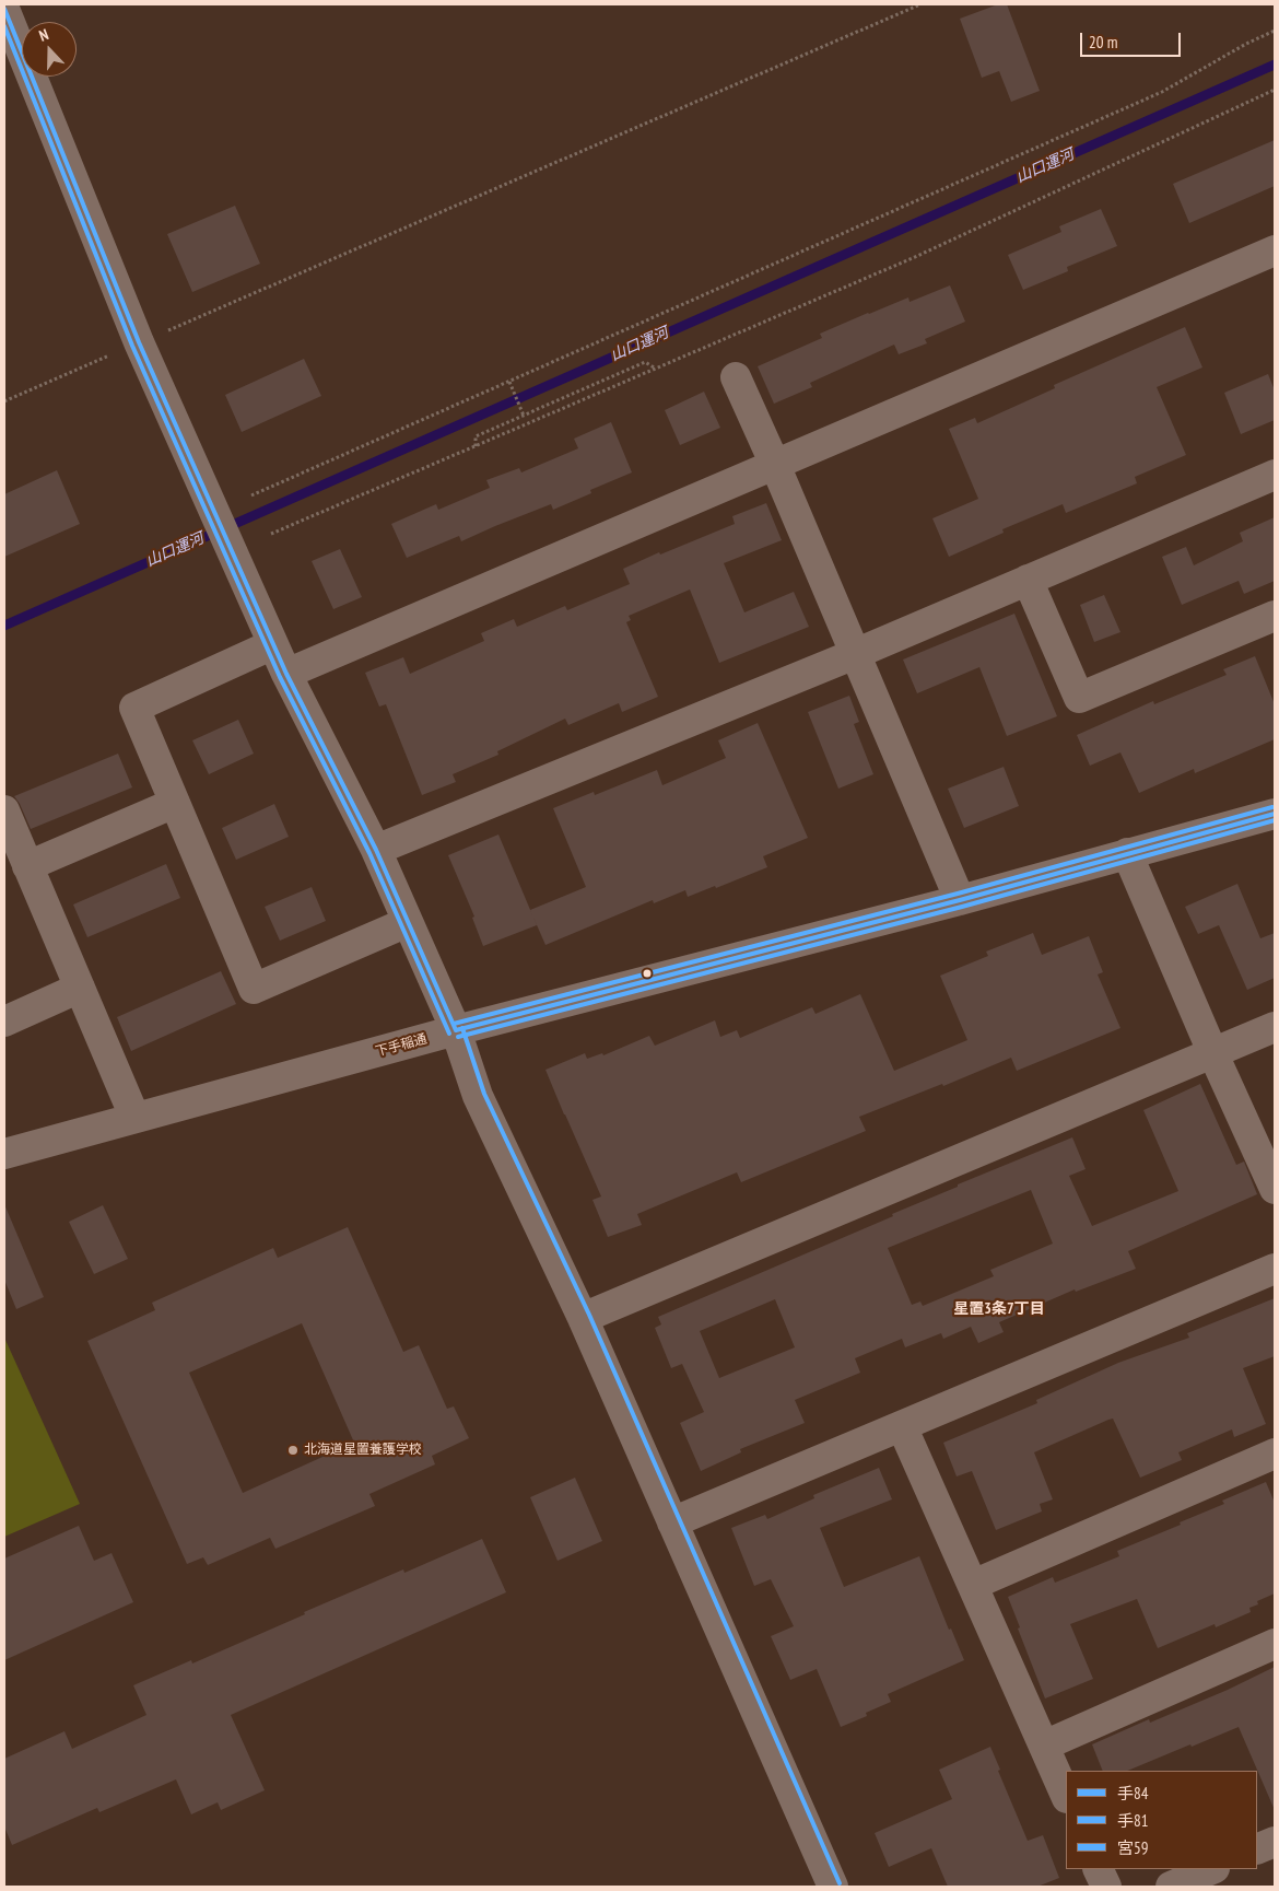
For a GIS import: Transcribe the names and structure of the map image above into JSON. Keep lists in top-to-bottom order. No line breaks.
{"streets":{"street":["下手稲通"]},"districts":["星置3条7丁目"],"water":["山口運河"],"places":["北海道星置養護学校"],"lines":["transit line 手84","transit line 手81","transit line 宮59"],"legend":["手84","手81","宮59"],"scale_bar":"20 m","north":"top"}
